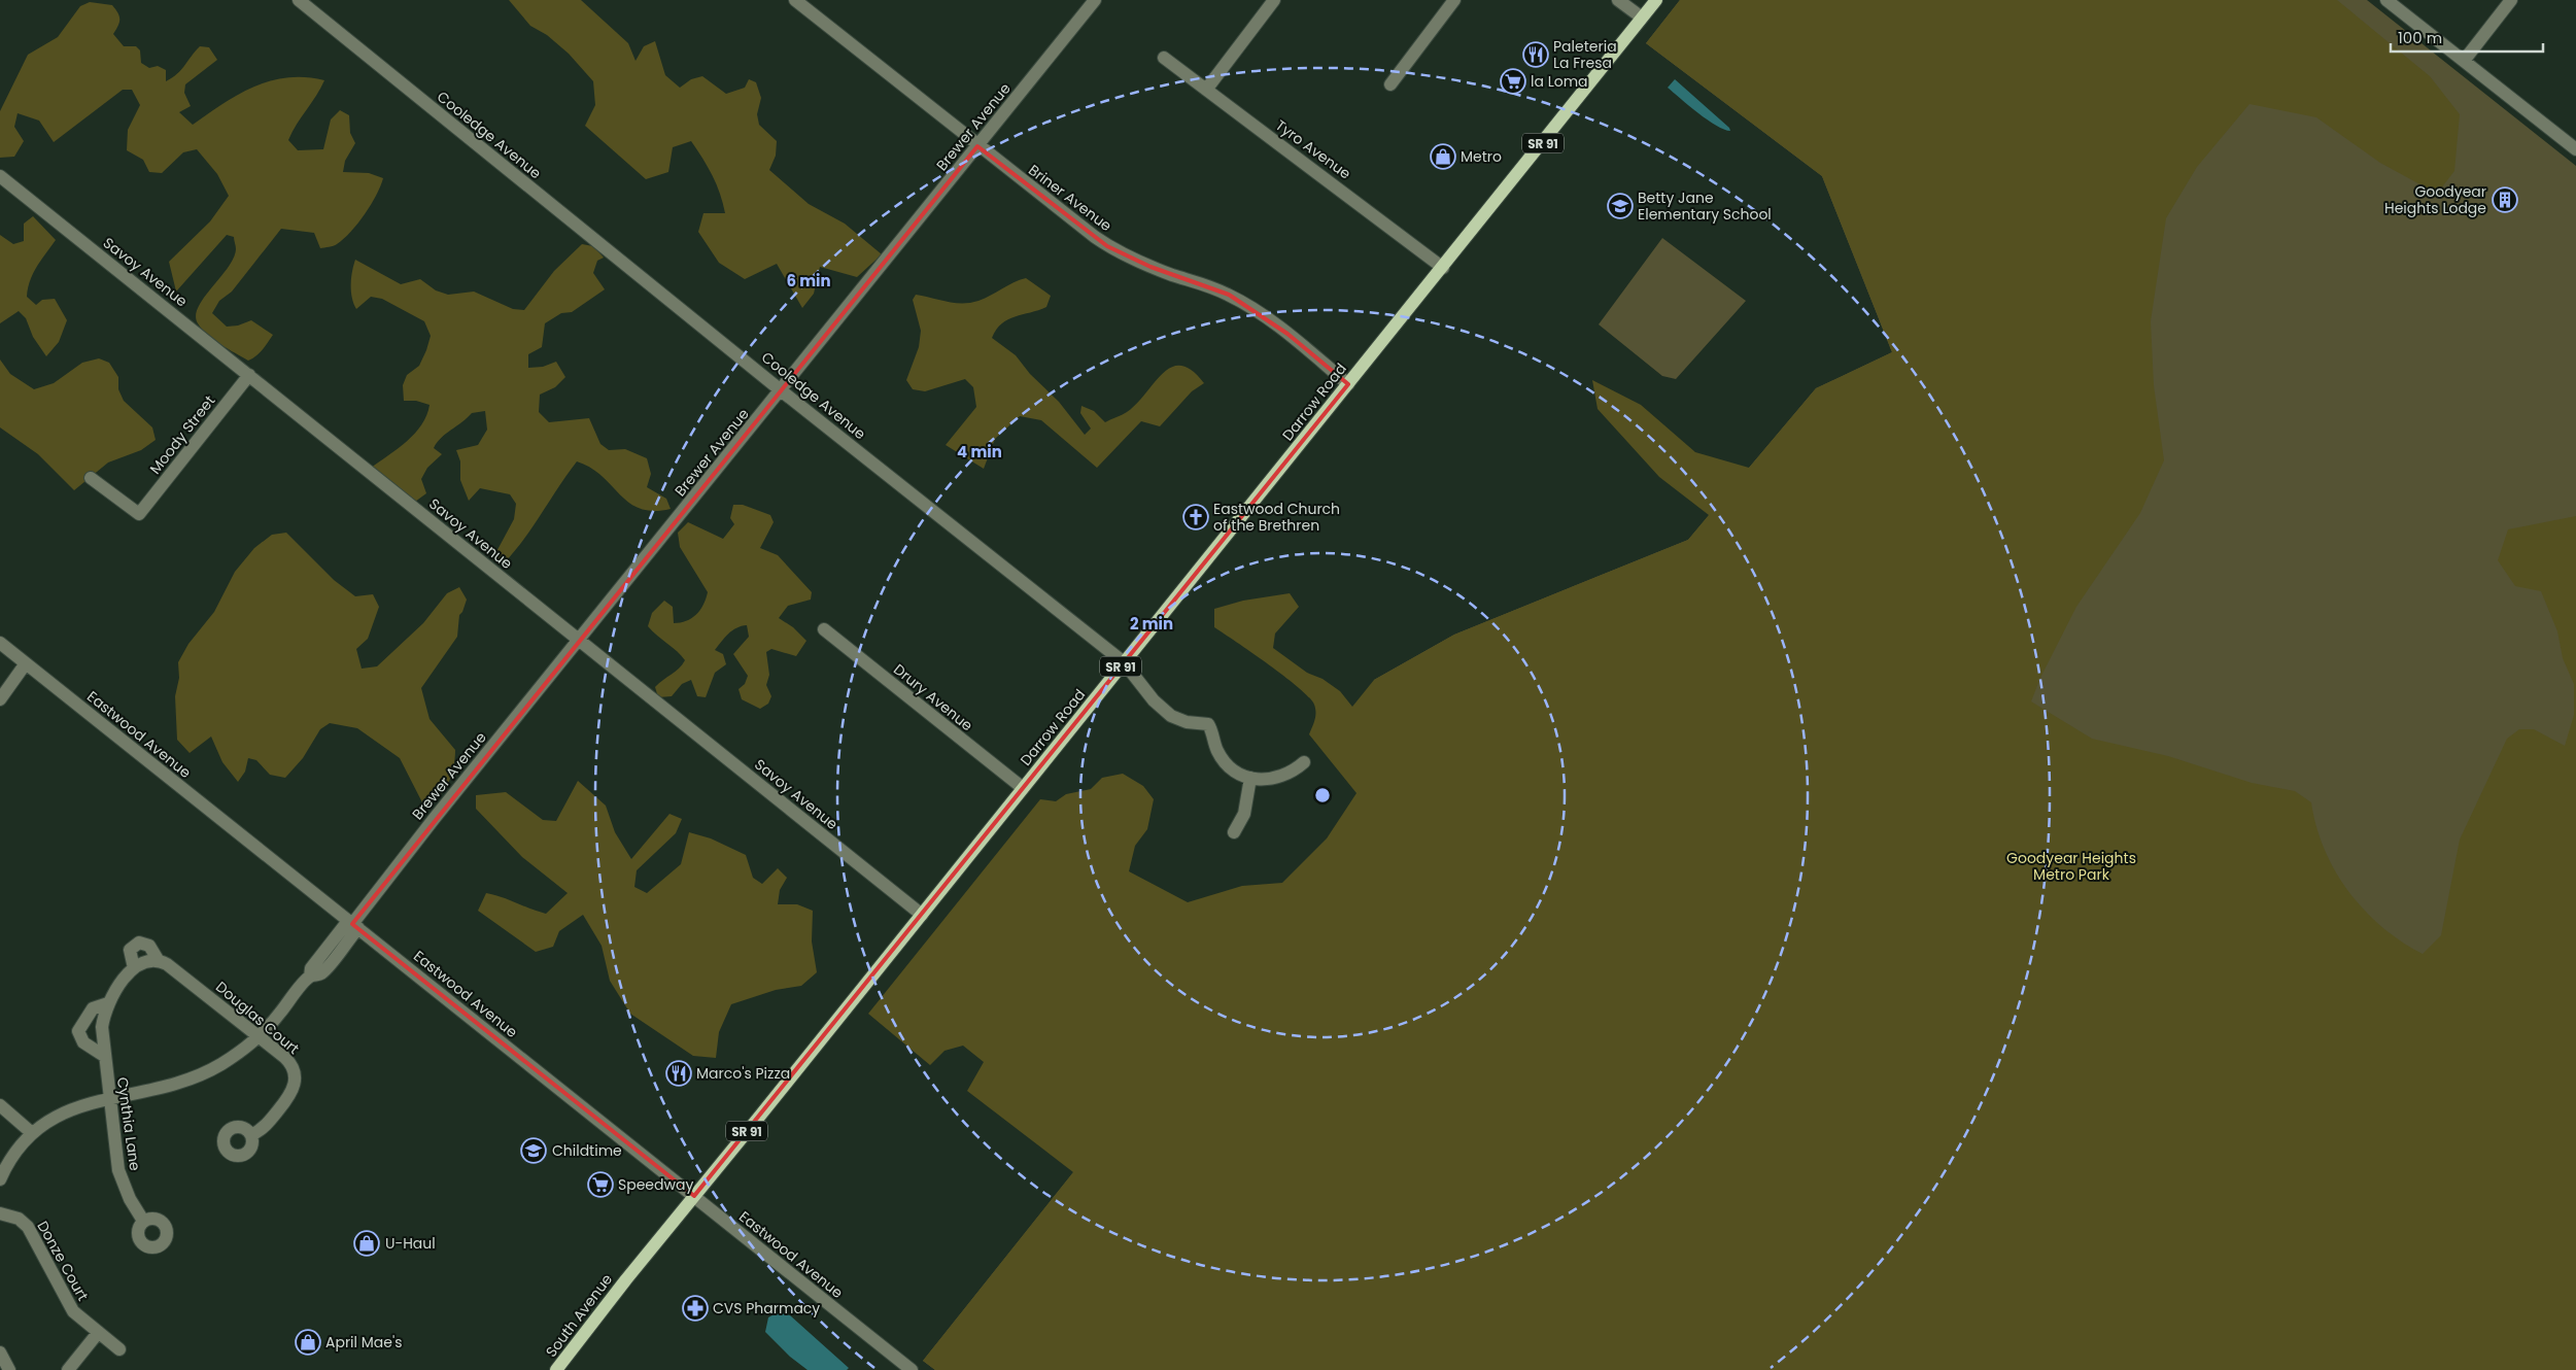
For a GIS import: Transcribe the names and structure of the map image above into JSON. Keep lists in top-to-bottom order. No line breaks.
{"streets":{"main road":["SR 91","Darrow Road","South Avenue"],"street":["Brewer Avenue","Cooledge Avenue","Tyro Avenue","Briner Avenue","Savoy Avenue","Moody Street","Drury Avenue","Eastwood Avenue","Douglas Court","Cynthia Lane","Donze Court"]},"crossings":[["Brewer Avenue","Cooledge Avenue"],["Brewer Avenue","Briner Avenue"],["Brewer Avenue","Savoy Avenue"],["Brewer Avenue","Eastwood Avenue"],["Brewer Avenue","Douglas Court"],["Brewer Avenue","Cynthia Lane"],["Cooledge Avenue","Darrow Road"],["Tyro Avenue","Darrow Road"],["Briner Avenue","Darrow Road"],["Savoy Avenue","Darrow Road"],["Savoy Avenue","Moody Street"],["Darrow Road","Drury Avenue"],["Darrow Road","Eastwood Avenue"],["Darrow Road","South Avenue"],["Douglas Court","Cynthia Lane"]],"parks":["Goodyear Heights Metro Park"],"places":{"restaurant":["Paleteria La Fresa","Marco's Pizza"],"supermarket":["la Loma","Speedway"],"shop":["Metro","U-Haul","April Mae's"],"building":["Goodyear Heights Lodge"],"school or university":["Betty Jane Elementary School","Childtime"],"church":["Eastwood Church of the Brethren"],"pharmacy":["CVS Pharmacy"]},"scale_bar":"100 m","rings":["6 min","4 min","2 min"]}
